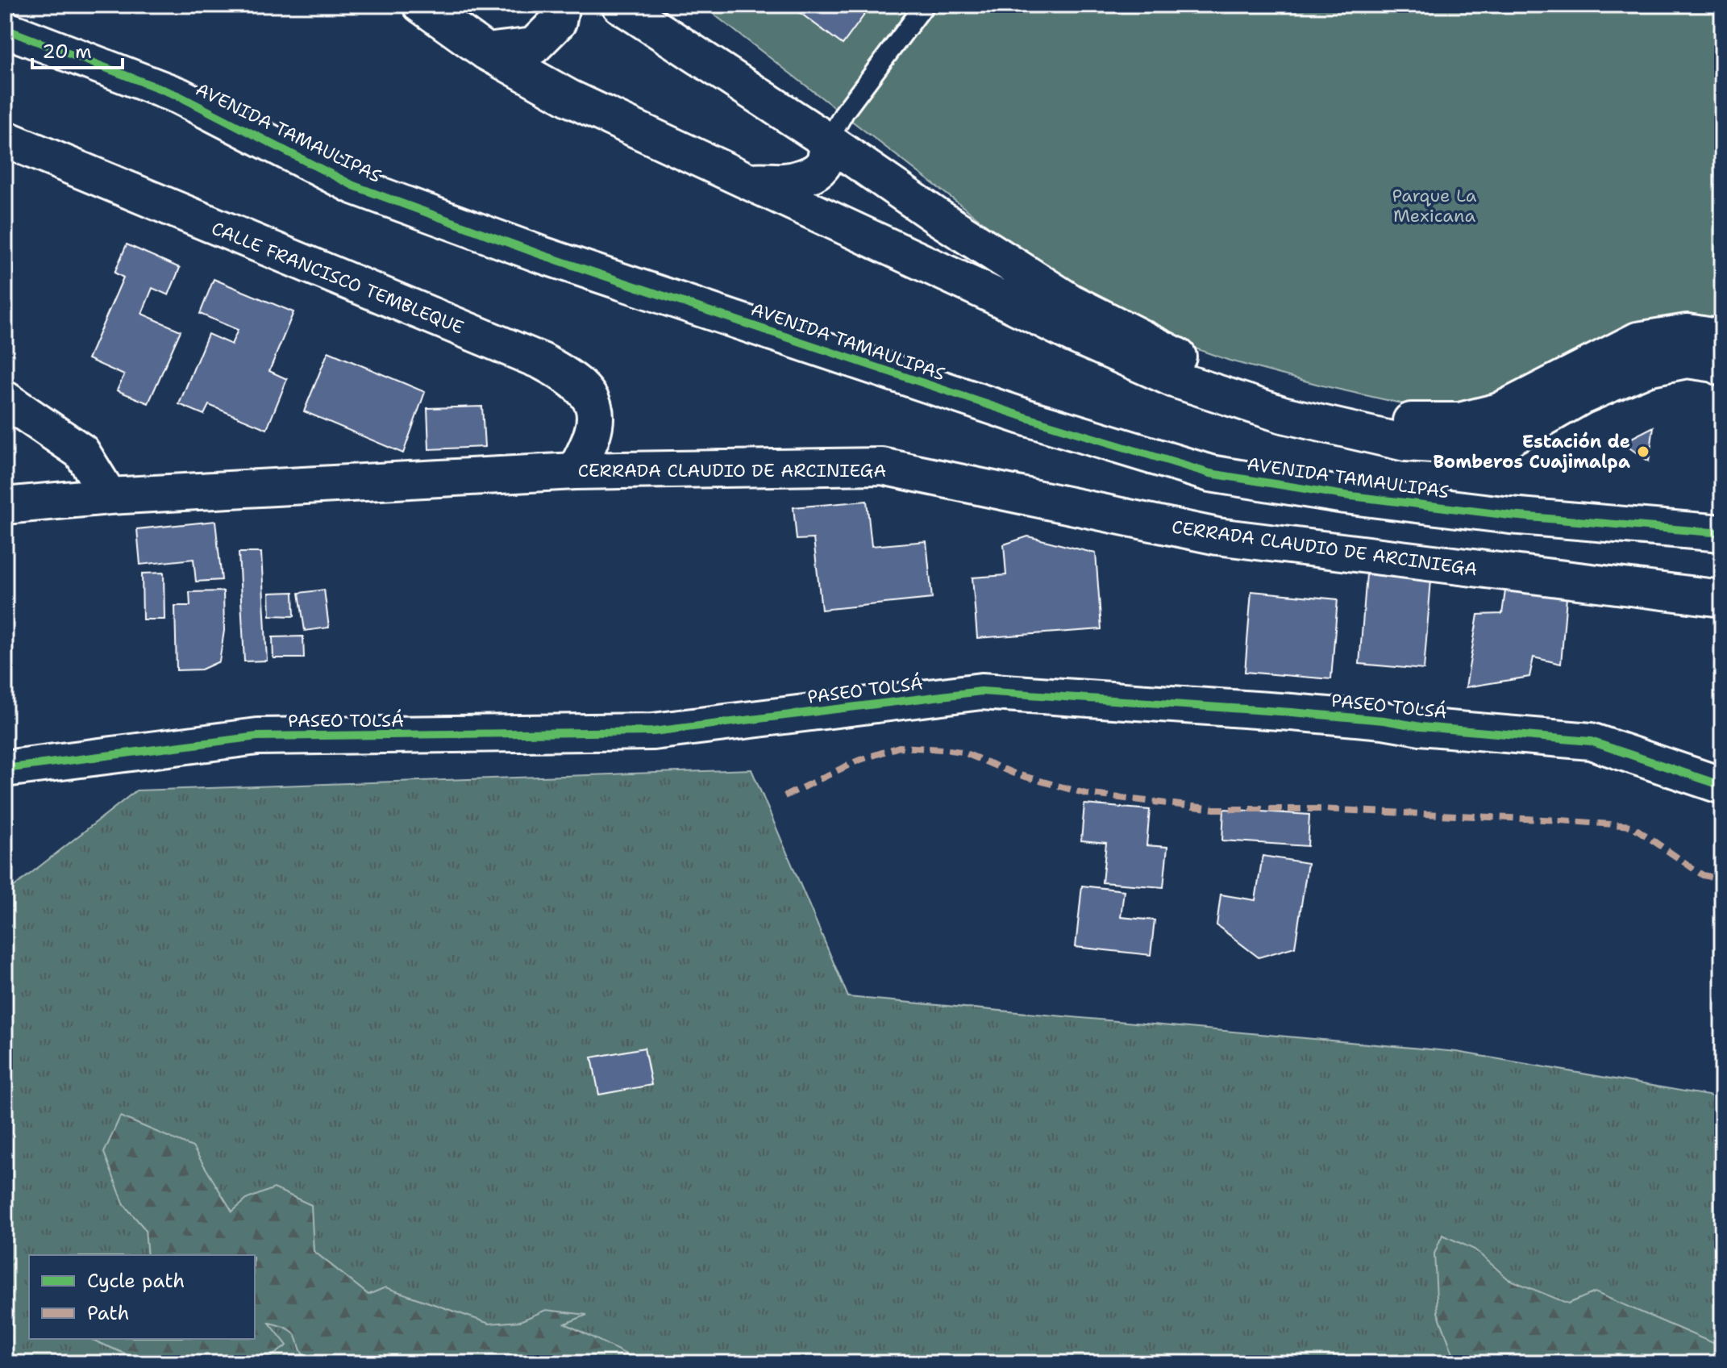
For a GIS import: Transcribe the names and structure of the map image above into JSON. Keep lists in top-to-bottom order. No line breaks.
{"streets":{"street":["AVENIDA TAMAULIPAS","CALLE FRANCISCO TEMBLEQUE","CERRADA CLAUDIO DE ARCINIEGA","PASEO TOLSÁ"]},"crossings":[["CALLE FRANCISCO TEMBLEQUE","CERRADA CLAUDIO DE ARCINIEGA"]],"parks":["Parque La Mexicana"],"places":["Estación de Bomberos Cuajimalpa"],"legend":["Cycle path","Path"],"scale_bar":"20 m"}
